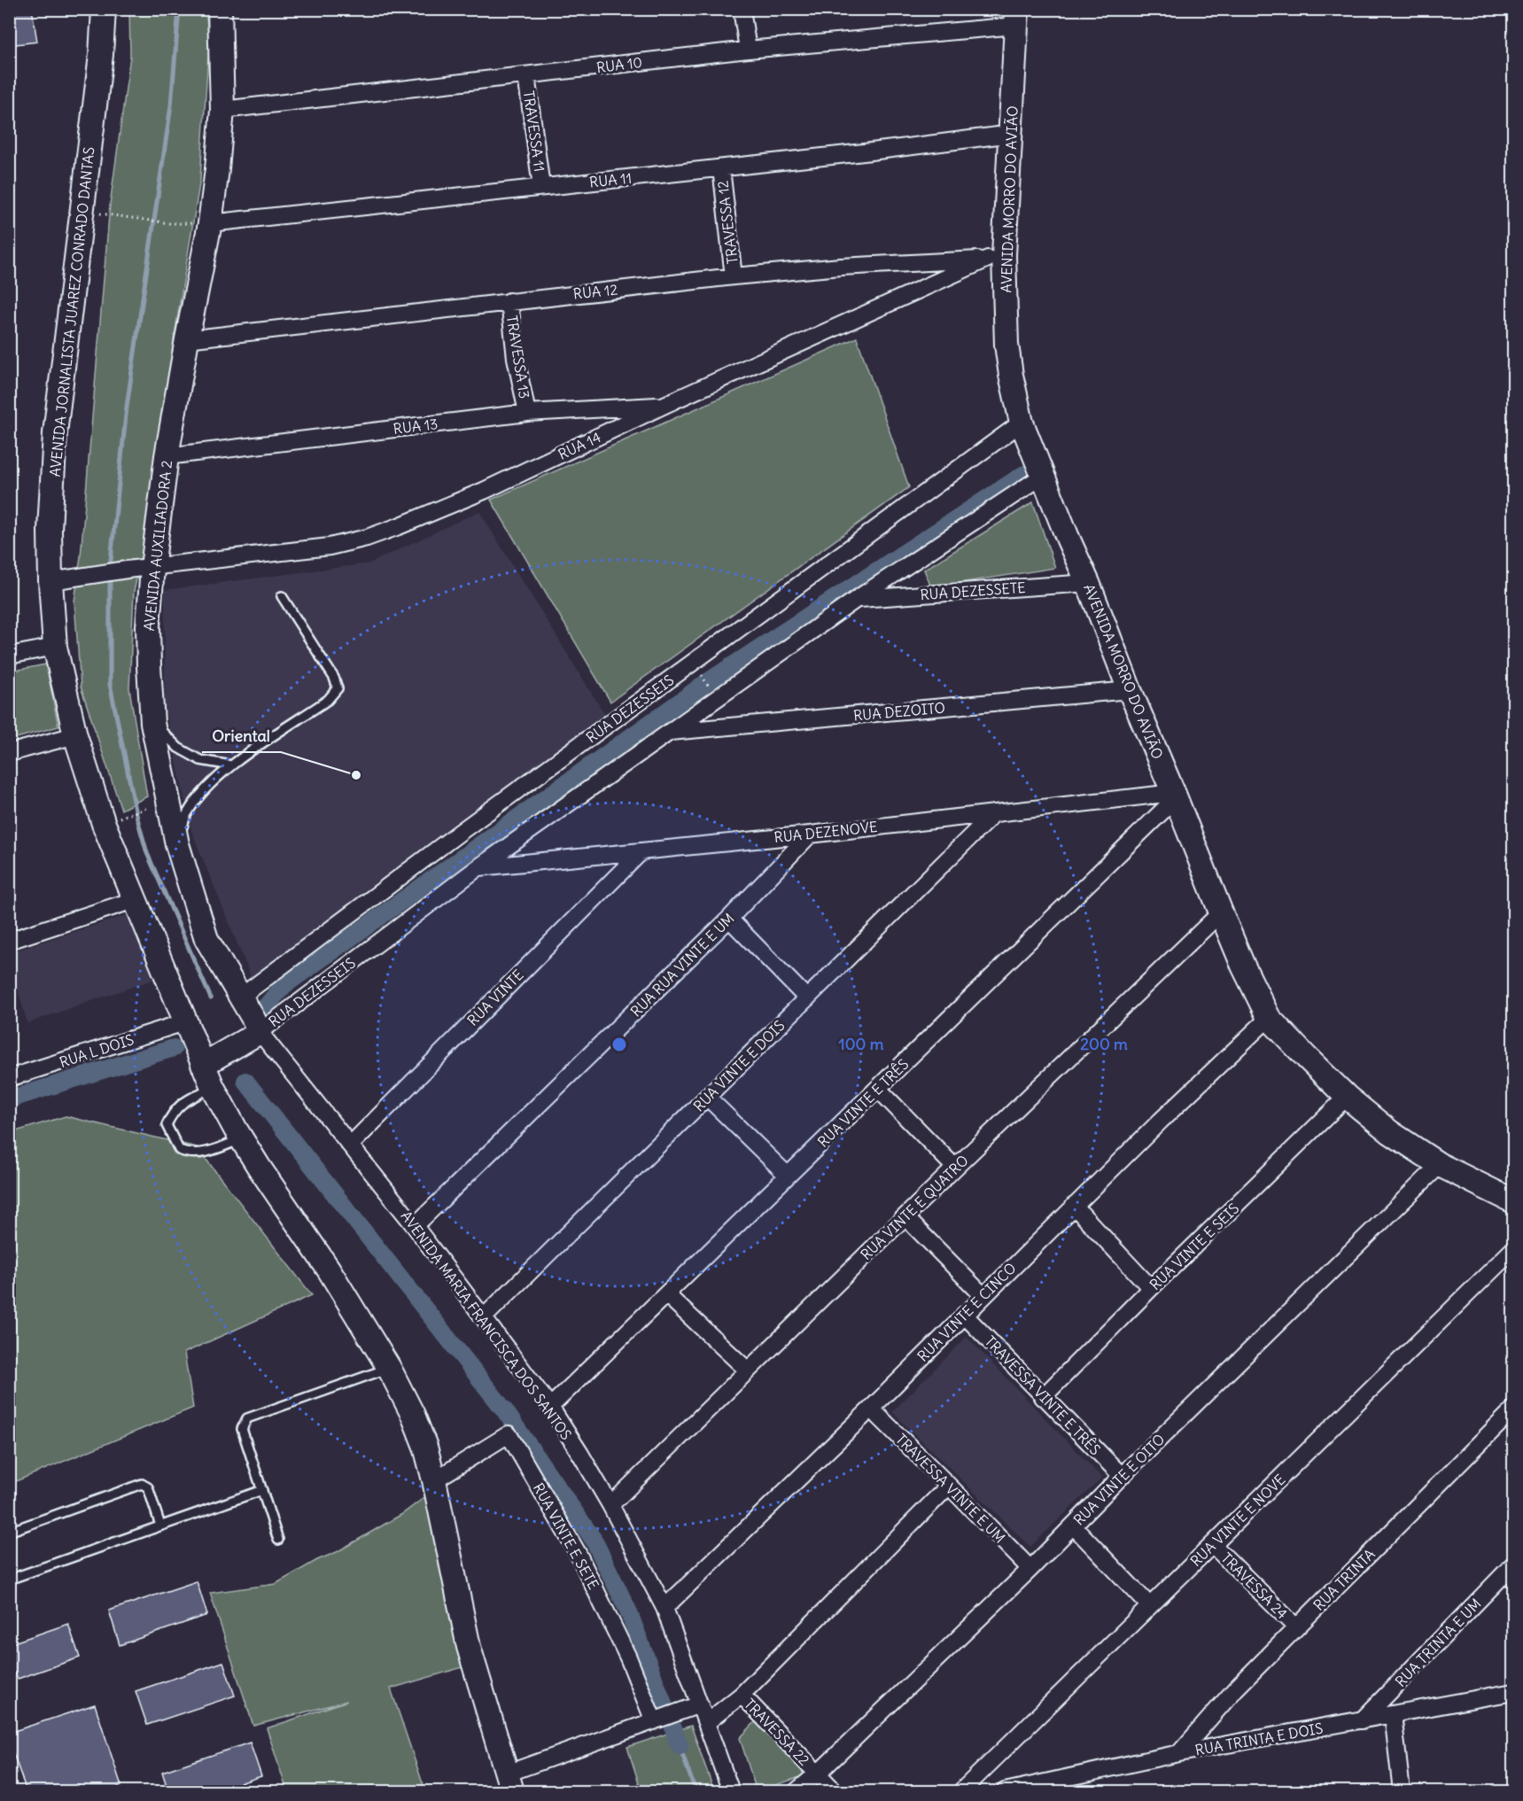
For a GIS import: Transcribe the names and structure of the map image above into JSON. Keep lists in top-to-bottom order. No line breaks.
{"streets":{"street":["RUA 10","TRAVESSA 11","RUA 11","AVENIDA MORRO DO AVIÃO","TRAVESSA 12","RUA 12","AVENIDA JORNALISTA JUAREZ CONRADO DANTAS","TRAVESSA 13","RUA 13","RUA 14","AVENIDA AUXILIADORA 2","RUA DEZESSETE","RUA DEZESSEIS","RUA DEZOITO","RUA DEZENOVE","RUA RUA VINTE E UM","RUA VINTE","RUA L DOIS","RUA VINTE E DOIS","RUA VINTE E TRÊS","RUA VINTE E QUATRO","RUA VINTE E SEIS","RUA VINTE E CINCO","AVENIDA MARIA FRANCISCA DOS SANTOS","TRAVESSA VINTE E TRÊS","RUA VINTE E OITO","TRAVESSA VINTE E UM","RUA VINTE E NOVE","RUA VINTE E SETE","RUA TRINTA","TRAVESSA 24","RUA TRINTA E UM","TRAVESSA 22","RUA TRINTA E DOIS"]},"crossings":[["RUA 10","TRAVESSA 11"],["RUA 10","AVENIDA MORRO DO AVIÃO"],["RUA 10","AVENIDA AUXILIADORA 2"],["TRAVESSA 11","RUA 11"],["RUA 11","AVENIDA MORRO DO AVIÃO"],["RUA 11","TRAVESSA 12"],["RUA 11","AVENIDA AUXILIADORA 2"],["AVENIDA MORRO DO AVIÃO","RUA 12"],["AVENIDA MORRO DO AVIÃO","RUA 14"],["AVENIDA MORRO DO AVIÃO","RUA DEZESSETE"],["AVENIDA MORRO DO AVIÃO","RUA DEZESSEIS"],["AVENIDA MORRO DO AVIÃO","RUA DEZOITO"],["AVENIDA MORRO DO AVIÃO","RUA DEZENOVE"],["AVENIDA MORRO DO AVIÃO","RUA VINTE E TRÊS"],["AVENIDA MORRO DO AVIÃO","RUA VINTE E QUATRO"],["AVENIDA MORRO DO AVIÃO","RUA VINTE E SEIS"],["AVENIDA MORRO DO AVIÃO","RUA VINTE E CINCO"],["AVENIDA MORRO DO AVIÃO","RUA VINTE E OITO"],["TRAVESSA 12","RUA 12"],["RUA 12","TRAVESSA 13"],["RUA 12","RUA 14"],["RUA 12","AVENIDA AUXILIADORA 2"],["AVENIDA JORNALISTA JUAREZ CONRADO DANTAS","RUA 14"],["AVENIDA JORNALISTA JUAREZ CONRADO DANTAS","RUA L DOIS"],["AVENIDA JORNALISTA JUAREZ CONRADO DANTAS","RUA VINTE E SETE"],["TRAVESSA 13","RUA 13"],["RUA 13","RUA 14"],["RUA 13","AVENIDA AUXILIADORA 2"],["RUA 14","AVENIDA AUXILIADORA 2"],["AVENIDA AUXILIADORA 2","RUA DEZESSEIS"],["AVENIDA AUXILIADORA 2","AVENIDA MARIA FRANCISCA DOS SANTOS"],["RUA DEZESSETE","RUA DEZESSEIS"],["RUA DEZESSEIS","RUA DEZOITO"],["RUA DEZESSEIS","RUA DEZENOVE"],["RUA DEZESSEIS","AVENIDA MARIA FRANCISCA DOS SANTOS"],["RUA DEZENOVE","RUA RUA VINTE E UM"],["RUA DEZENOVE","RUA VINTE"],["RUA DEZENOVE","RUA VINTE E DOIS"],["RUA DEZENOVE","RUA VINTE E TRÊS"],["RUA RUA VINTE E UM","AVENIDA MARIA FRANCISCA DOS SANTOS"],["RUA VINTE","AVENIDA MARIA FRANCISCA DOS SANTOS"],["RUA VINTE E DOIS","AVENIDA MARIA FRANCISCA DOS SANTOS"],["RUA VINTE E TRÊS","AVENIDA MARIA FRANCISCA DOS SANTOS"],["RUA VINTE E QUATRO","AVENIDA MARIA FRANCISCA DOS SANTOS"],["RUA VINTE E SEIS","TRAVESSA VINTE E TRÊS"],["RUA VINTE E CINCO","AVENIDA MARIA FRANCISCA DOS SANTOS"],["RUA VINTE E CINCO","TRAVESSA VINTE E TRÊS"],["RUA VINTE E CINCO","TRAVESSA VINTE E UM"],["TRAVESSA VINTE E TRÊS","RUA VINTE E OITO"],["RUA VINTE E OITO","TRAVESSA VINTE E UM"],["RUA VINTE E OITO","TRAVESSA 22"],["RUA VINTE E NOVE","TRAVESSA 24"],["RUA TRINTA","TRAVESSA 24"],["RUA TRINTA","RUA TRINTA E DOIS"],["RUA TRINTA E UM","RUA TRINTA E DOIS"]],"places":["Oriental"],"rings":["100 m","200 m"]}
